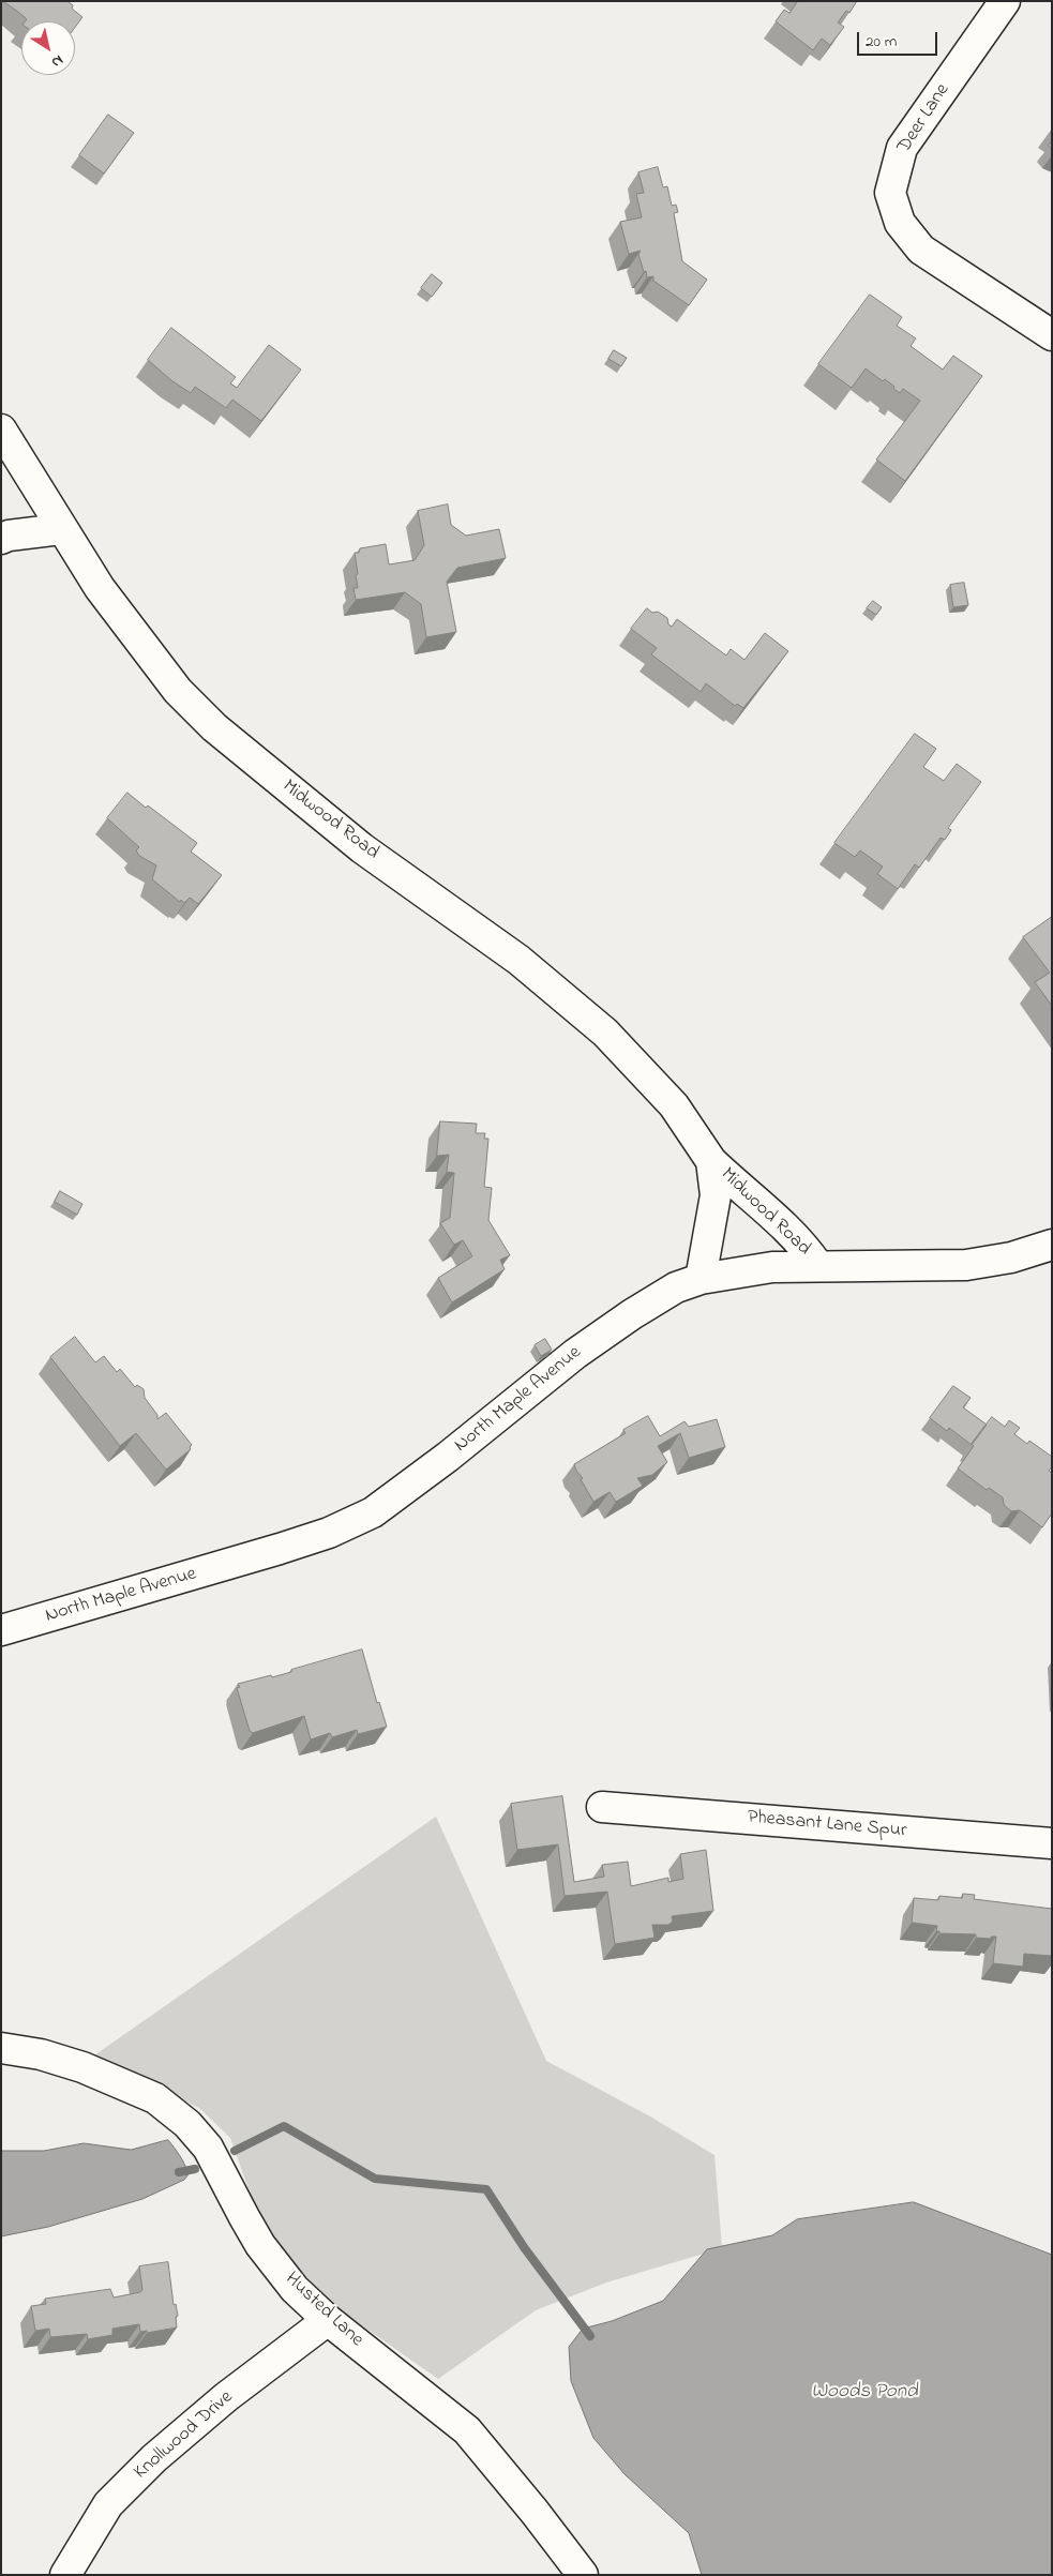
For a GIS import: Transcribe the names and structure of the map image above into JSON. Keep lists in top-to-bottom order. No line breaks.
{"streets":{"street":["Deer Lane","Midwood Road","North Maple Avenue","Pheasant Lane Spur","Husted Lane","Knollwood Drive"]},"crossings":[["Midwood Road","North Maple Avenue"],["Husted Lane","Knollwood Drive"]],"water":["Woods Pond"],"scale_bar":"20 m","north":"bottom right"}
